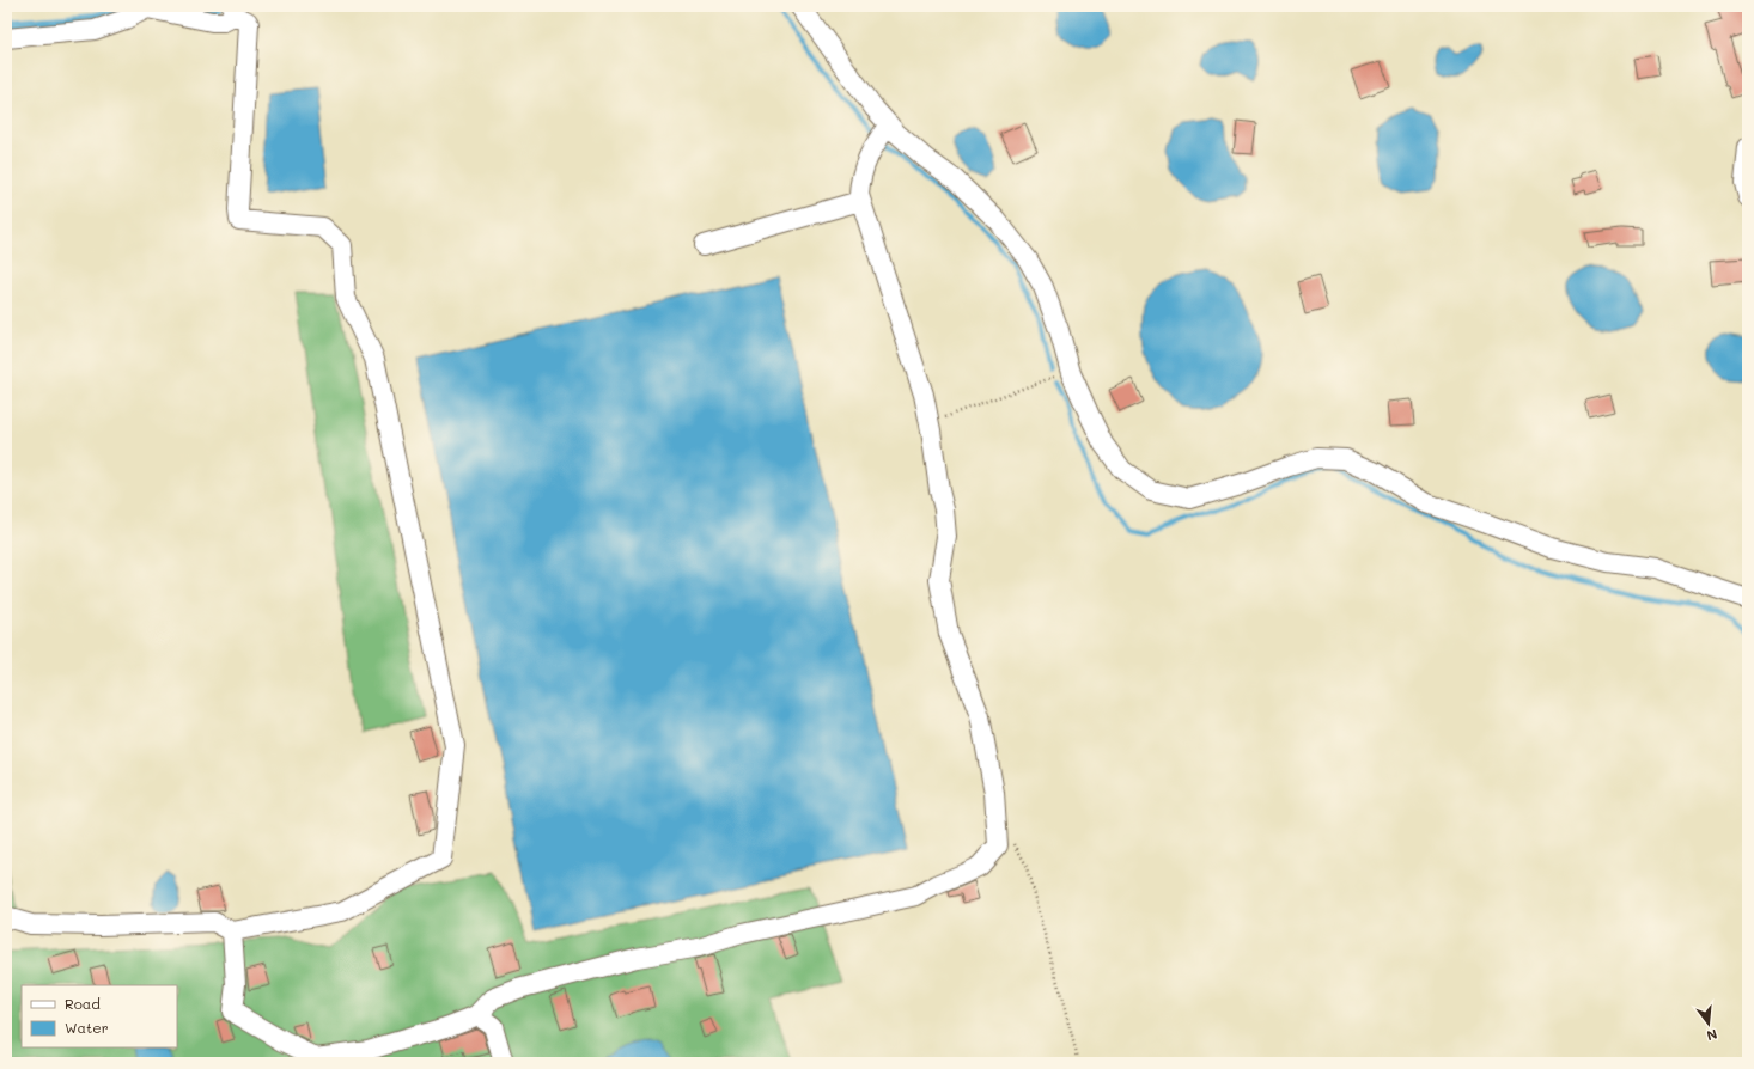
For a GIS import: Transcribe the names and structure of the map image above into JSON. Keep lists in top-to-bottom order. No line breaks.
{"legend":["Road","Water"],"north":"bottom"}
